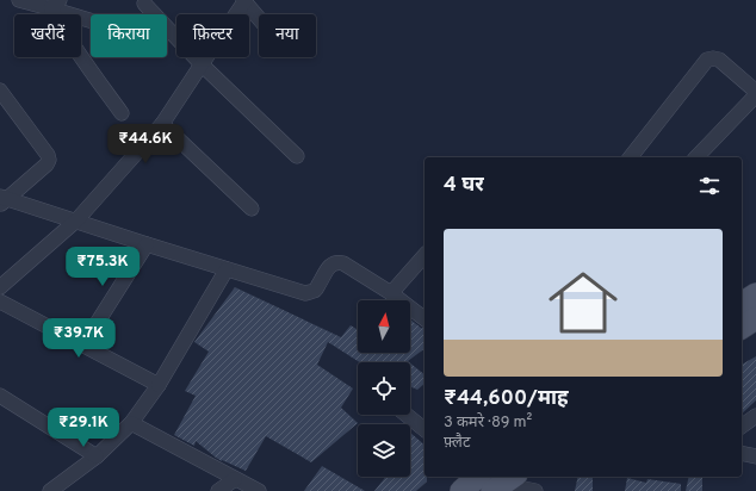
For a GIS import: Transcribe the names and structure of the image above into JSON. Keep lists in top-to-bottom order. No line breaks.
{"north":"top","page":{"chip":["खरीदें","किराया","फ़िल्टर","नया"],"price":["₹44.6K","₹75.3K","₹39.7K","₹29.1K"],"heading":"4 घर","list":[{"name":"₹44,600/माह","note":"3 कमरे · 89 m² · फ़्लैट"}]}}
